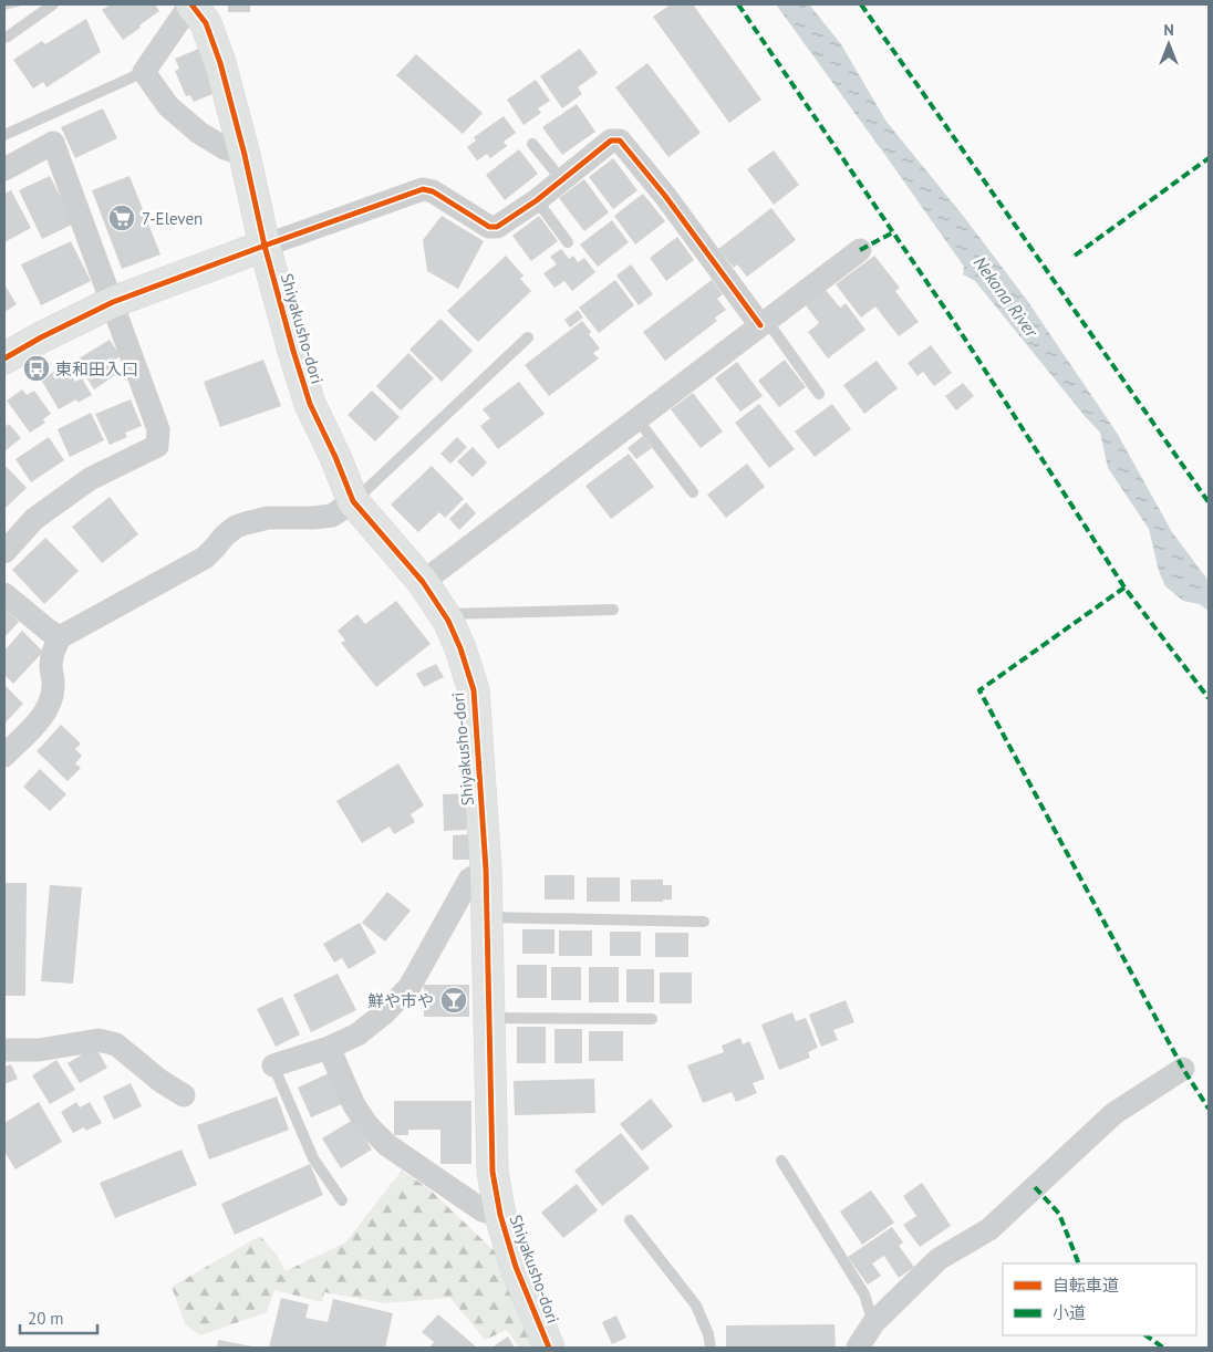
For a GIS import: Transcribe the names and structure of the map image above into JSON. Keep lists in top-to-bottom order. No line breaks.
{"streets":{"street":["Shiyakusho-dori"]},"water":["Nekona River"],"places":{"supermarket":["7-Eleven"],"bus stop":["東和田入口"],"bar":["鮮や市や"]},"legend":["自転車道","小道"],"scale_bar":"20 m","north":"top"}
